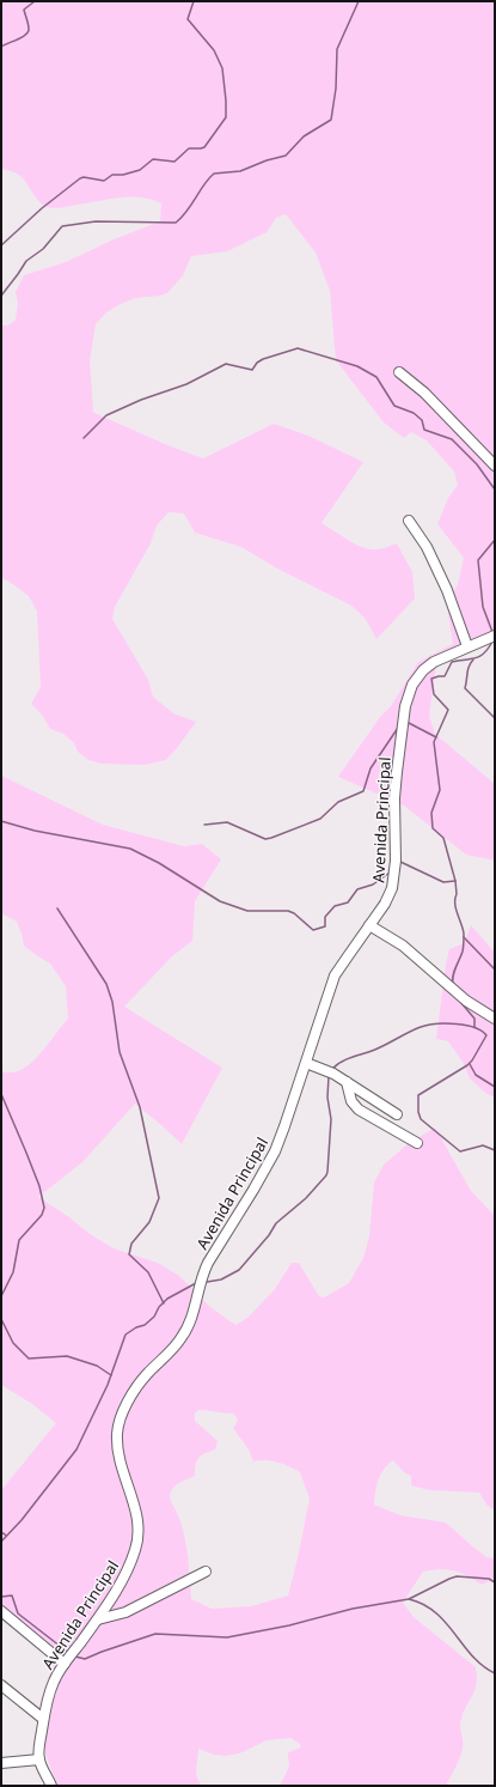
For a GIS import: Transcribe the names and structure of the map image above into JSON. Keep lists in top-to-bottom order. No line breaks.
{"streets":{"street":["Avenida Principal"]}}
